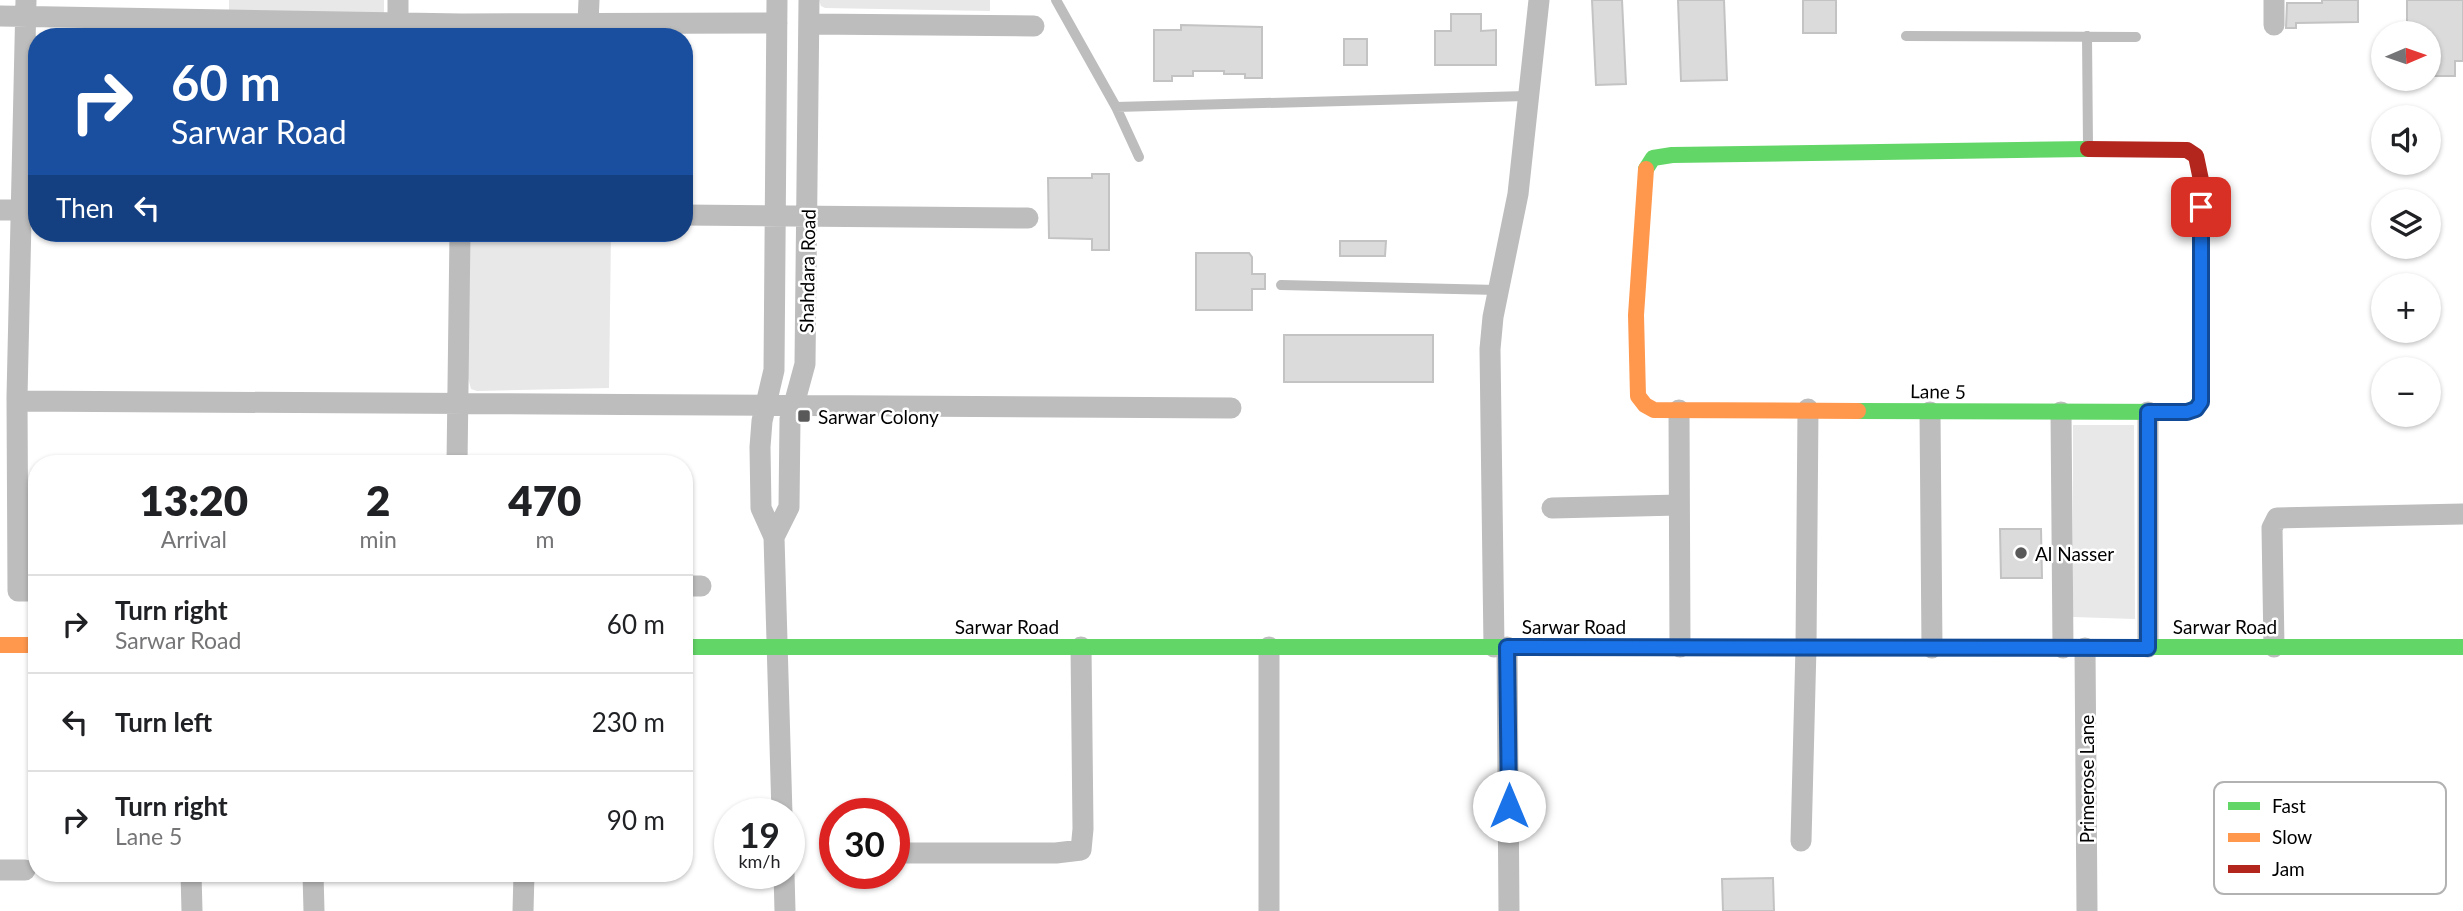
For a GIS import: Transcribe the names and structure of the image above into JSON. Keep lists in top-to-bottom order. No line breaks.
{"streets":{"street":["Shahdara Road","Lane 5","Sarwar Road","Primerose Lane"]},"crossings":[["Shahdara Road","Sarwar Road"],["Sarwar Road","Primerose Lane"]],"places":{"transit":["Sarwar Colony"],"other":["Al Nasser"]},"legend":["Fast","Slow","Jam"],"north":"right","page":{"map_buttons":["+","−"],"turn":["60 m","Sarwar Road"],"then":"Then","eta":["13:20","Arrival","2","min","470","m"],"list":[{"name":"Turn right","note":"Sarwar Road","value":"60 m"},{"name":"Turn left","value":"230 m"},{"name":"Turn right","note":"Lane 5","value":"90 m"}],"speed":"19 km/h","limit":"30"}}
